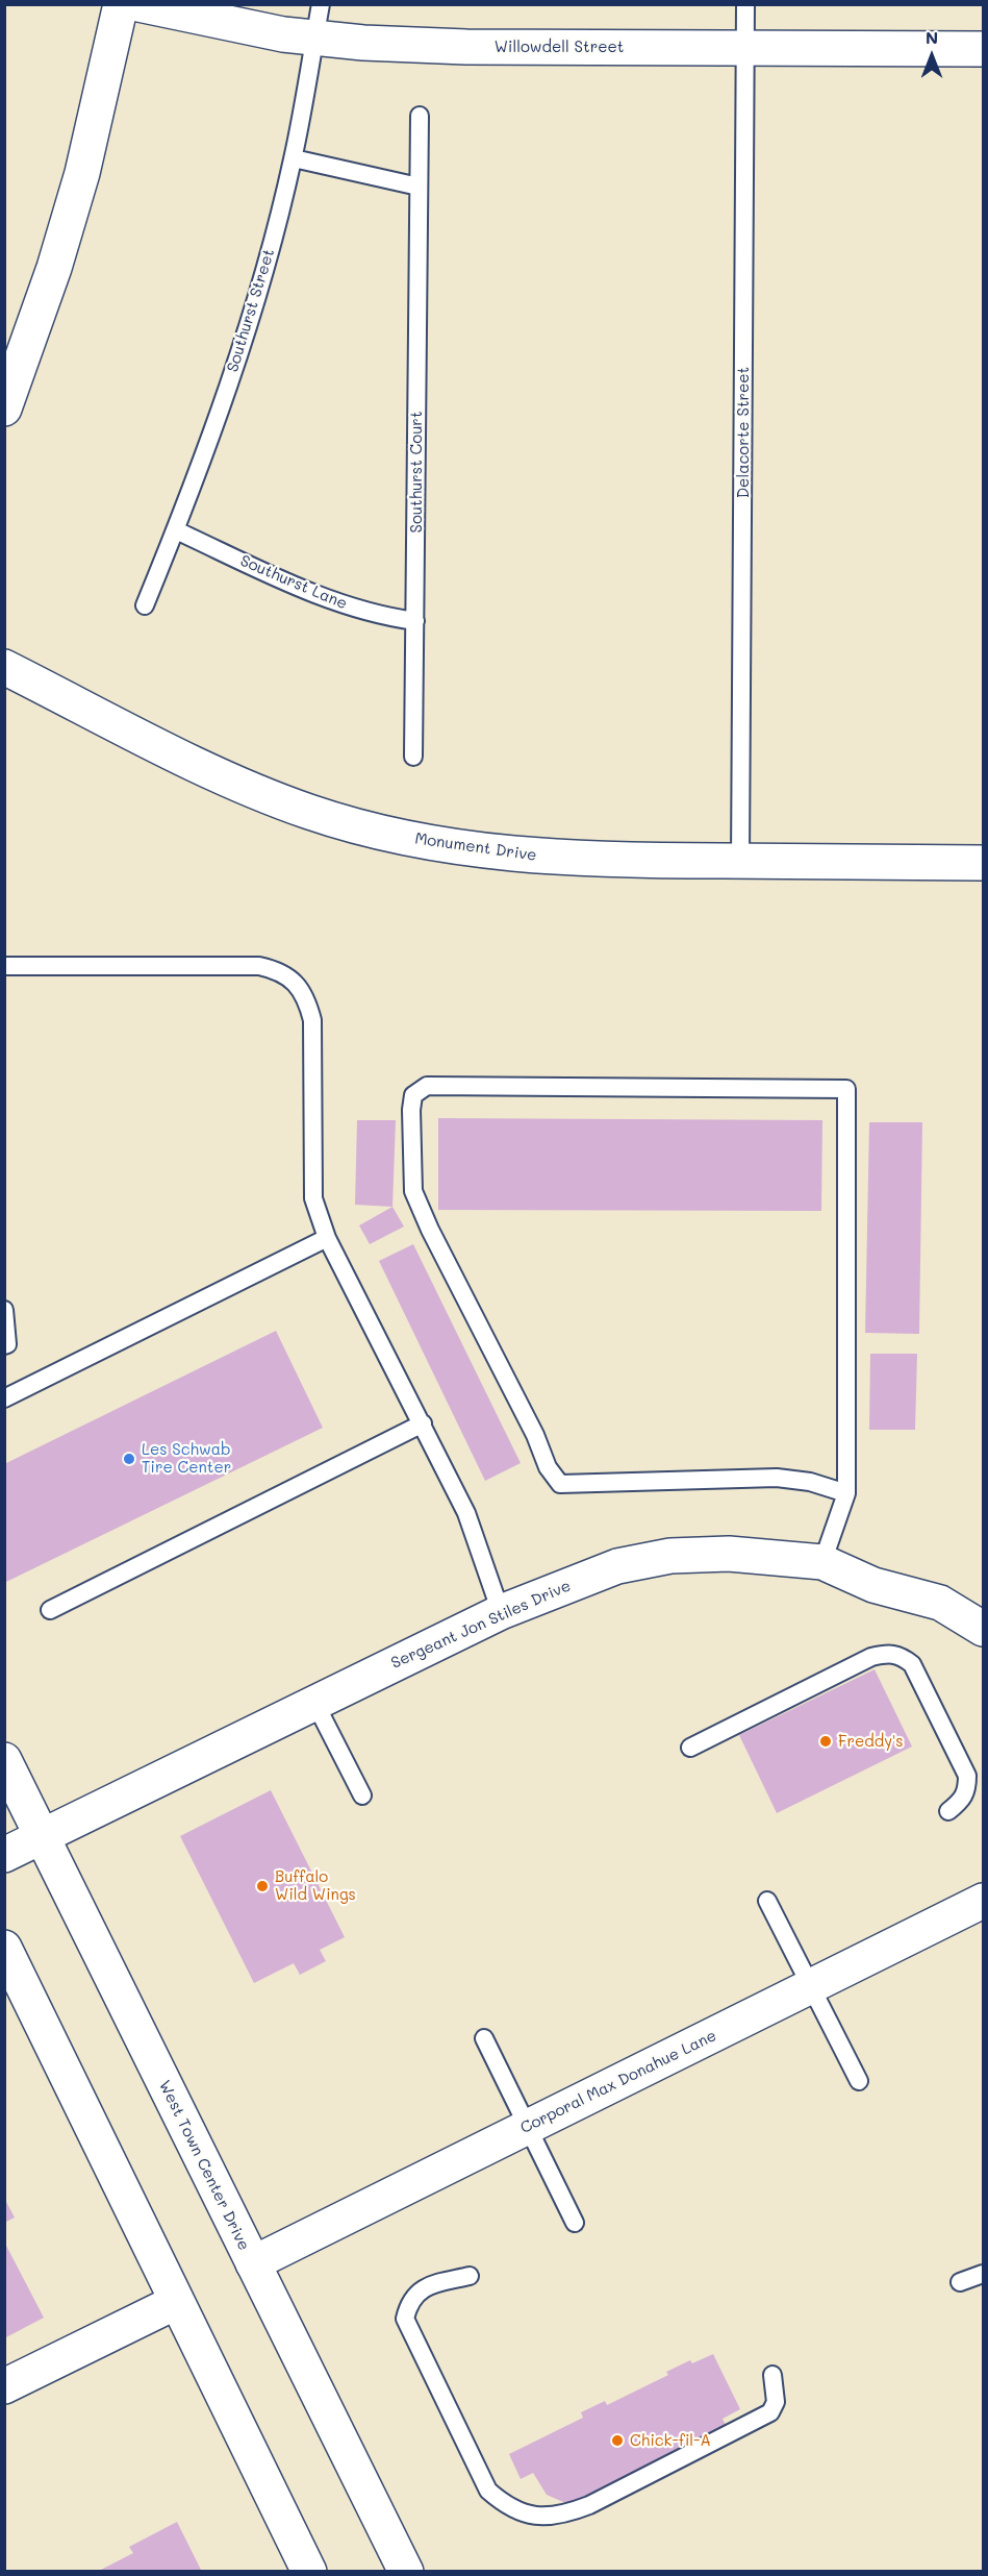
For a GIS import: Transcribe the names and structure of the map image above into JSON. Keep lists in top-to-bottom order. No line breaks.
{"streets":{"street":["Willowdell Street","Monument Drive","Sergeant Jon Stiles Drive","Corporal Max Donahue Lane","West Town Center Drive"],"lane":["Southurst Street","Delacorte Street","Southurst Court","Southurst Lane"]},"crossings":[["Willowdell Street","Southurst Street"],["Willowdell Street","Delacorte Street"],["Southurst Street","Southurst Lane"],["Delacorte Street","Monument Drive"],["Southurst Court","Southurst Lane"],["Sergeant Jon Stiles Drive","West Town Center Drive"],["Corporal Max Donahue Lane","West Town Center Drive"]],"places":["Les Schwab Tire Center","Freddy's","Buffalo Wild Wings","Chick-fil-A"],"north":"top"}
